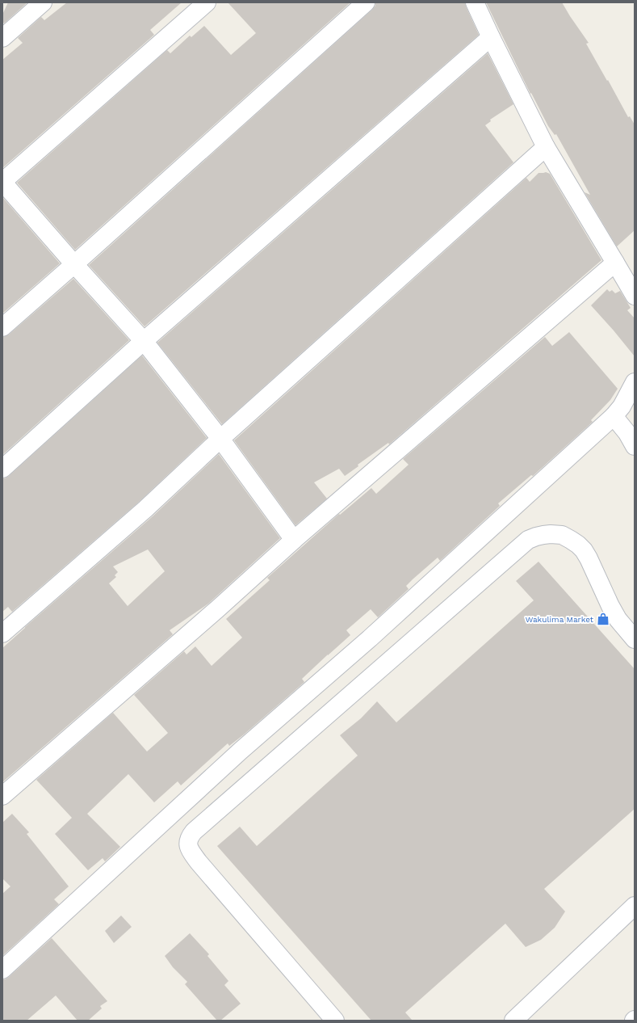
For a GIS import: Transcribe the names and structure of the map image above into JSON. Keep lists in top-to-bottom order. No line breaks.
{"places":{"shop":["Wakulima Market"]}}
